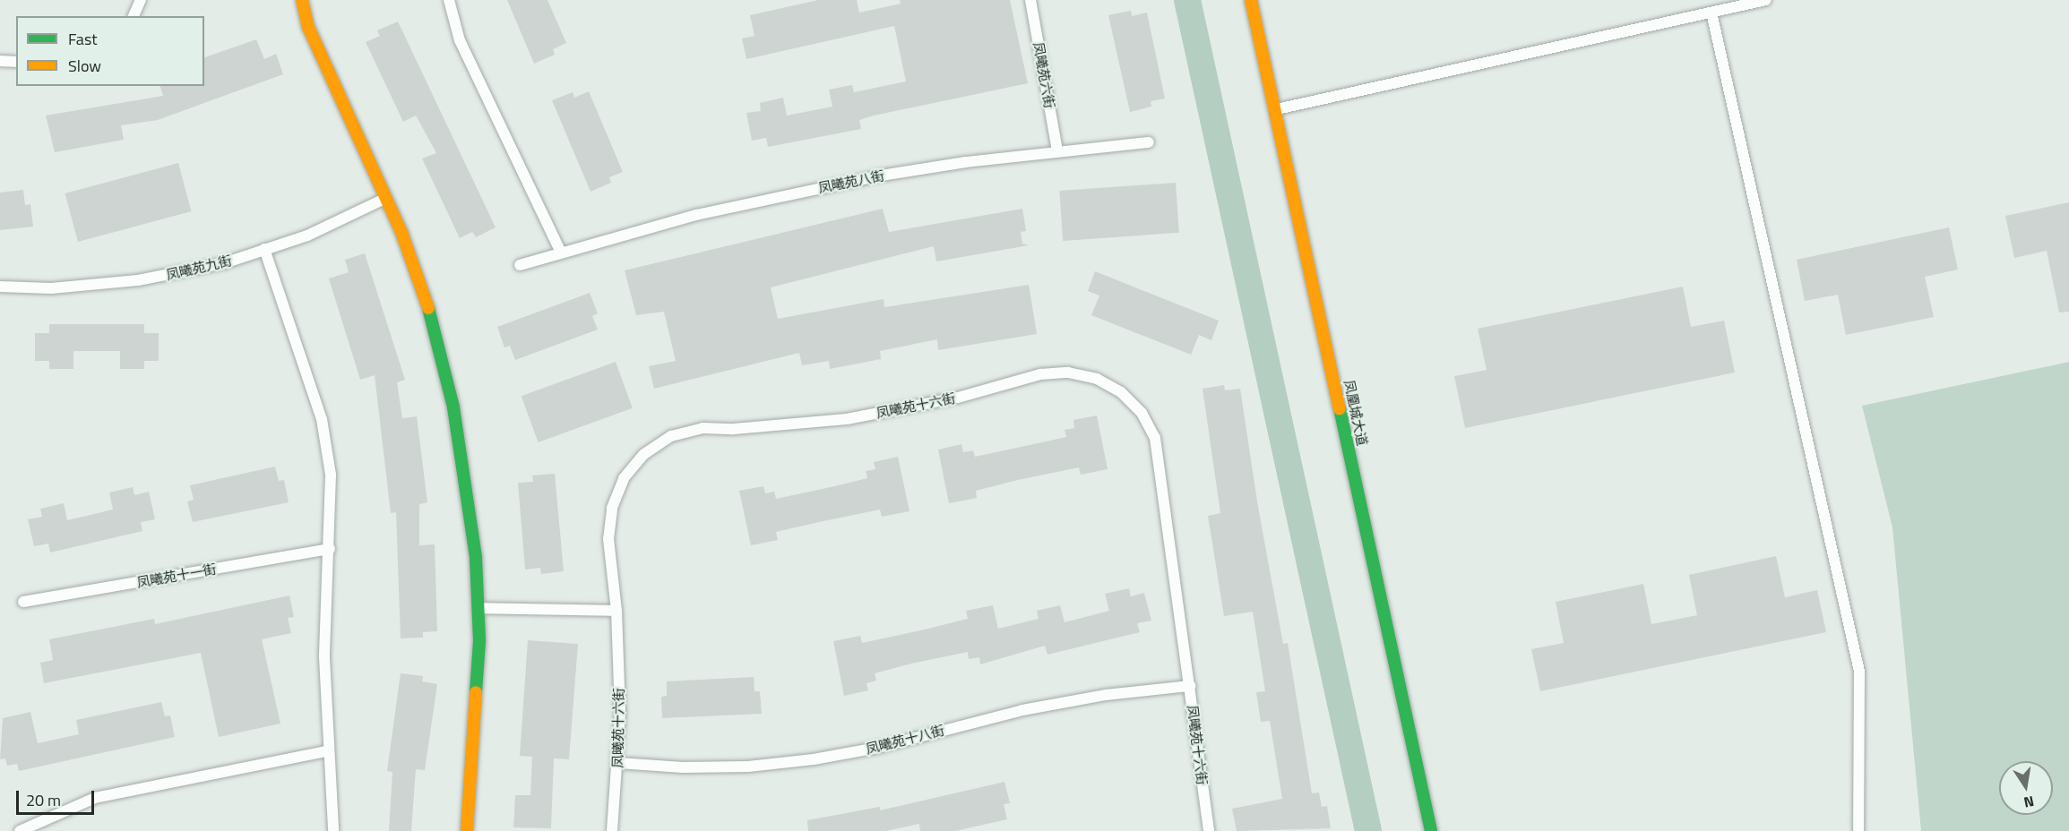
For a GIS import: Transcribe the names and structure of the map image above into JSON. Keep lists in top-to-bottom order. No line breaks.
{"streets":{"street":["凤凰城大道"],"lane":["凤曦苑六街","凤曦苑八街","凤曦苑九街","凤曦苑十六街","凤曦苑十一街","凤曦苑十八街"]},"crossings":[["凤曦苑六街","凤曦苑八街"],["凤曦苑十六街","凤曦苑十八街"]],"legend":["Fast","Slow"],"scale_bar":"20 m","north":"bottom"}
